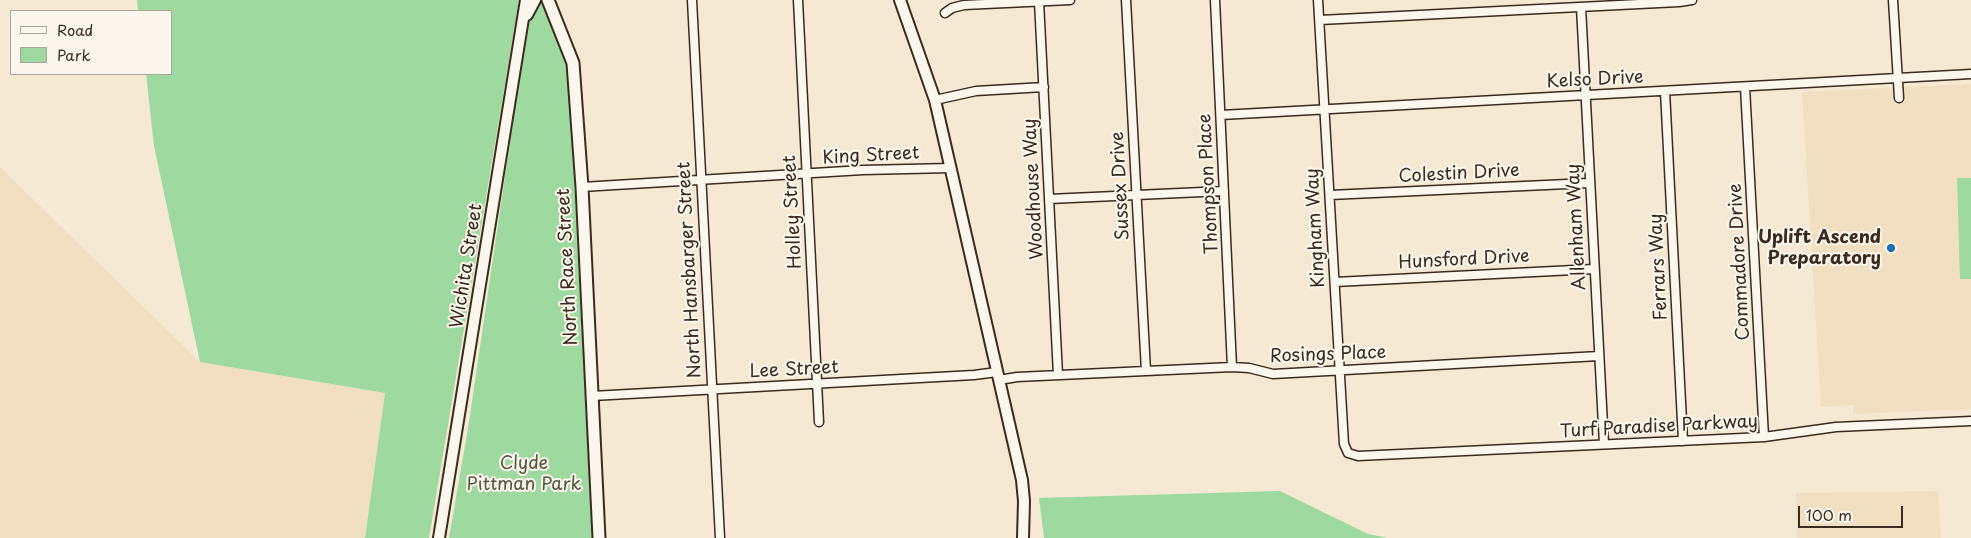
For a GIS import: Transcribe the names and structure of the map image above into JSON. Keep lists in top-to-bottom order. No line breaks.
{"streets":{"main road":["North Race Street"],"street":["Kelso Drive","King Street","Colestin Drive","Thompson Place","Sussex Drive","Woodhouse Way","Holley Street","Allenham Way","Kingham Way","Hunsford Drive","Commadore Drive","Wichita Street","Ferrars Way","North Hansbarger Street","Rosings Place","Lee Street","Turf Paradise Parkway"]},"crossings":[["Kelso Drive","Thompson Place"],["Kelso Drive","Allenham Way"],["Kelso Drive","Kingham Way"],["Kelso Drive","Commadore Drive"],["Kelso Drive","Ferrars Way"],["King Street","Holley Street"],["King Street","North Race Street"],["King Street","North Hansbarger Street"],["Colestin Drive","Allenham Way"],["Colestin Drive","Kingham Way"],["Thompson Place","Rosings Place"],["Sussex Drive","Rosings Place"],["Woodhouse Way","Rosings Place"],["Holley Street","Lee Street"],["Allenham Way","Hunsford Drive"],["Allenham Way","Rosings Place"],["Allenham Way","Turf Paradise Parkway"],["Kingham Way","Hunsford Drive"],["Kingham Way","Rosings Place"],["Kingham Way","Turf Paradise Parkway"],["Commadore Drive","Turf Paradise Parkway"],["North Race Street","Lee Street"],["Ferrars Way","Turf Paradise Parkway"],["North Hansbarger Street","Lee Street"],["Rosings Place","Lee Street"]],"parks":["Clyde Pittman Park"],"places":["Uplift Ascend Preparatory"],"legend":["Road","Park"],"scale_bar":"100 m"}
